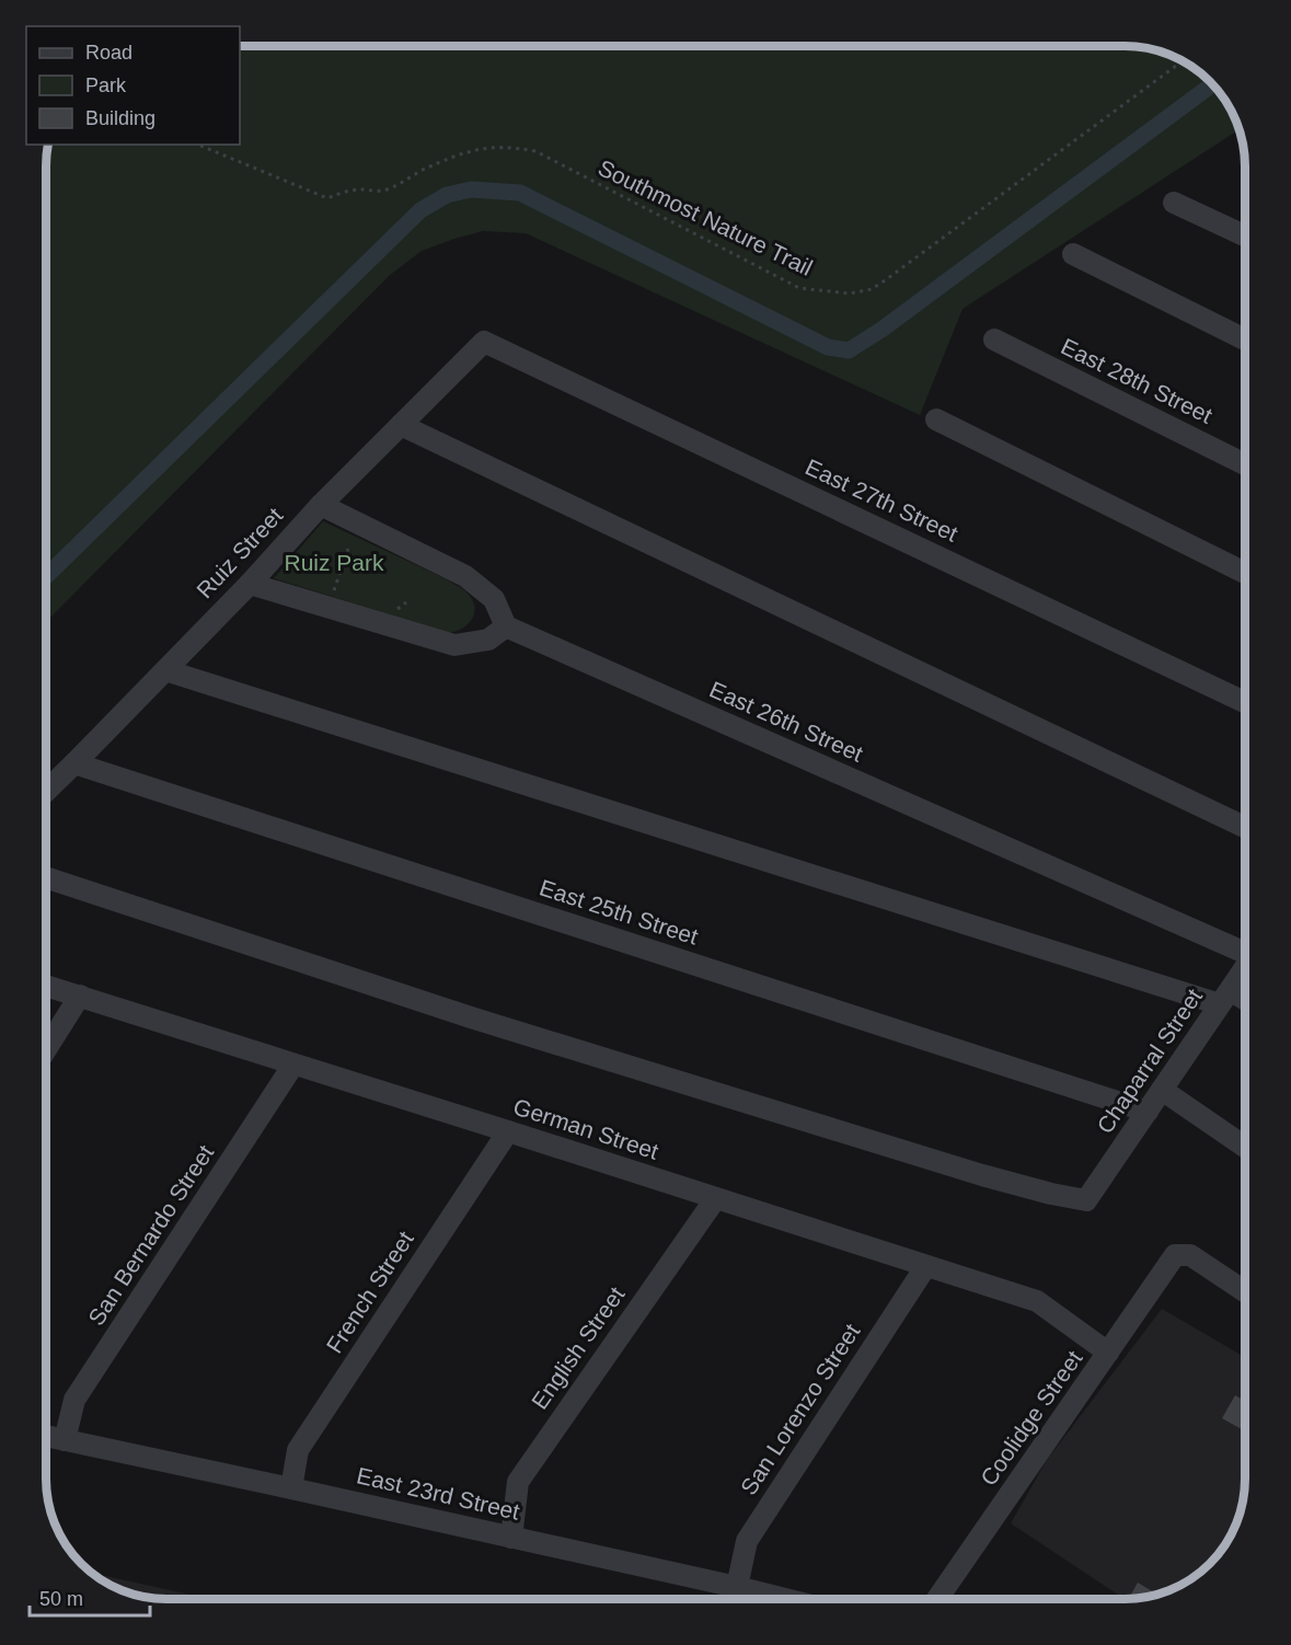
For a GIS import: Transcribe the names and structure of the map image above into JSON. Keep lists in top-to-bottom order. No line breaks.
{"streets":{"street":["East 28th Street","East 27th Street","Ruiz Street","East 26th Street","East 25th Street","Chaparral Street","German Street","San Bernardo Street","French Street","English Street","San Lorenzo Street","Coolidge Street","East 23rd Street"],"path":["Southmost Nature Trail"]},"crossings":[["East 27th Street","Ruiz Street"],["Ruiz Street","East 25th Street"],["East 25th Street","Chaparral Street"],["German Street","San Bernardo Street"],["German Street","French Street"],["German Street","English Street"],["German Street","San Lorenzo Street"],["German Street","Coolidge Street"],["San Bernardo Street","East 23rd Street"],["French Street","East 23rd Street"],["English Street","East 23rd Street"],["San Lorenzo Street","East 23rd Street"]],"parks":["Ruiz Park"],"legend":["Road","Park","Building"],"scale_bar":"50 m"}
